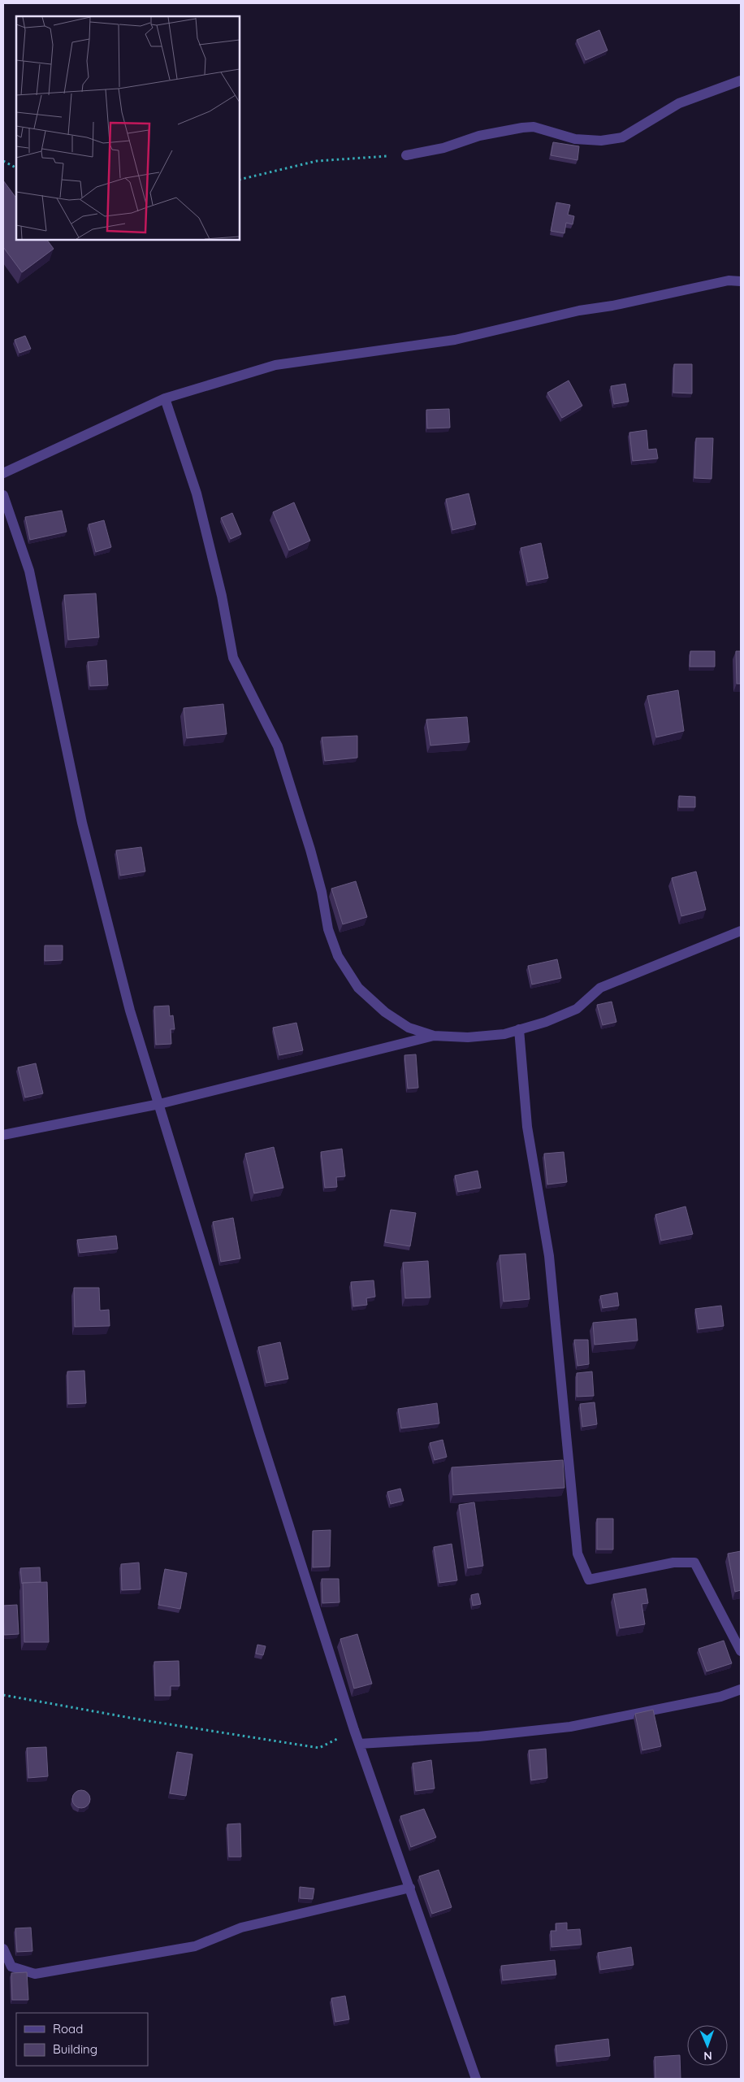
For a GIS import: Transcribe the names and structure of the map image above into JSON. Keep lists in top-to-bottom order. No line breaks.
{"legend":["Road","Building"],"north":"bottom"}
